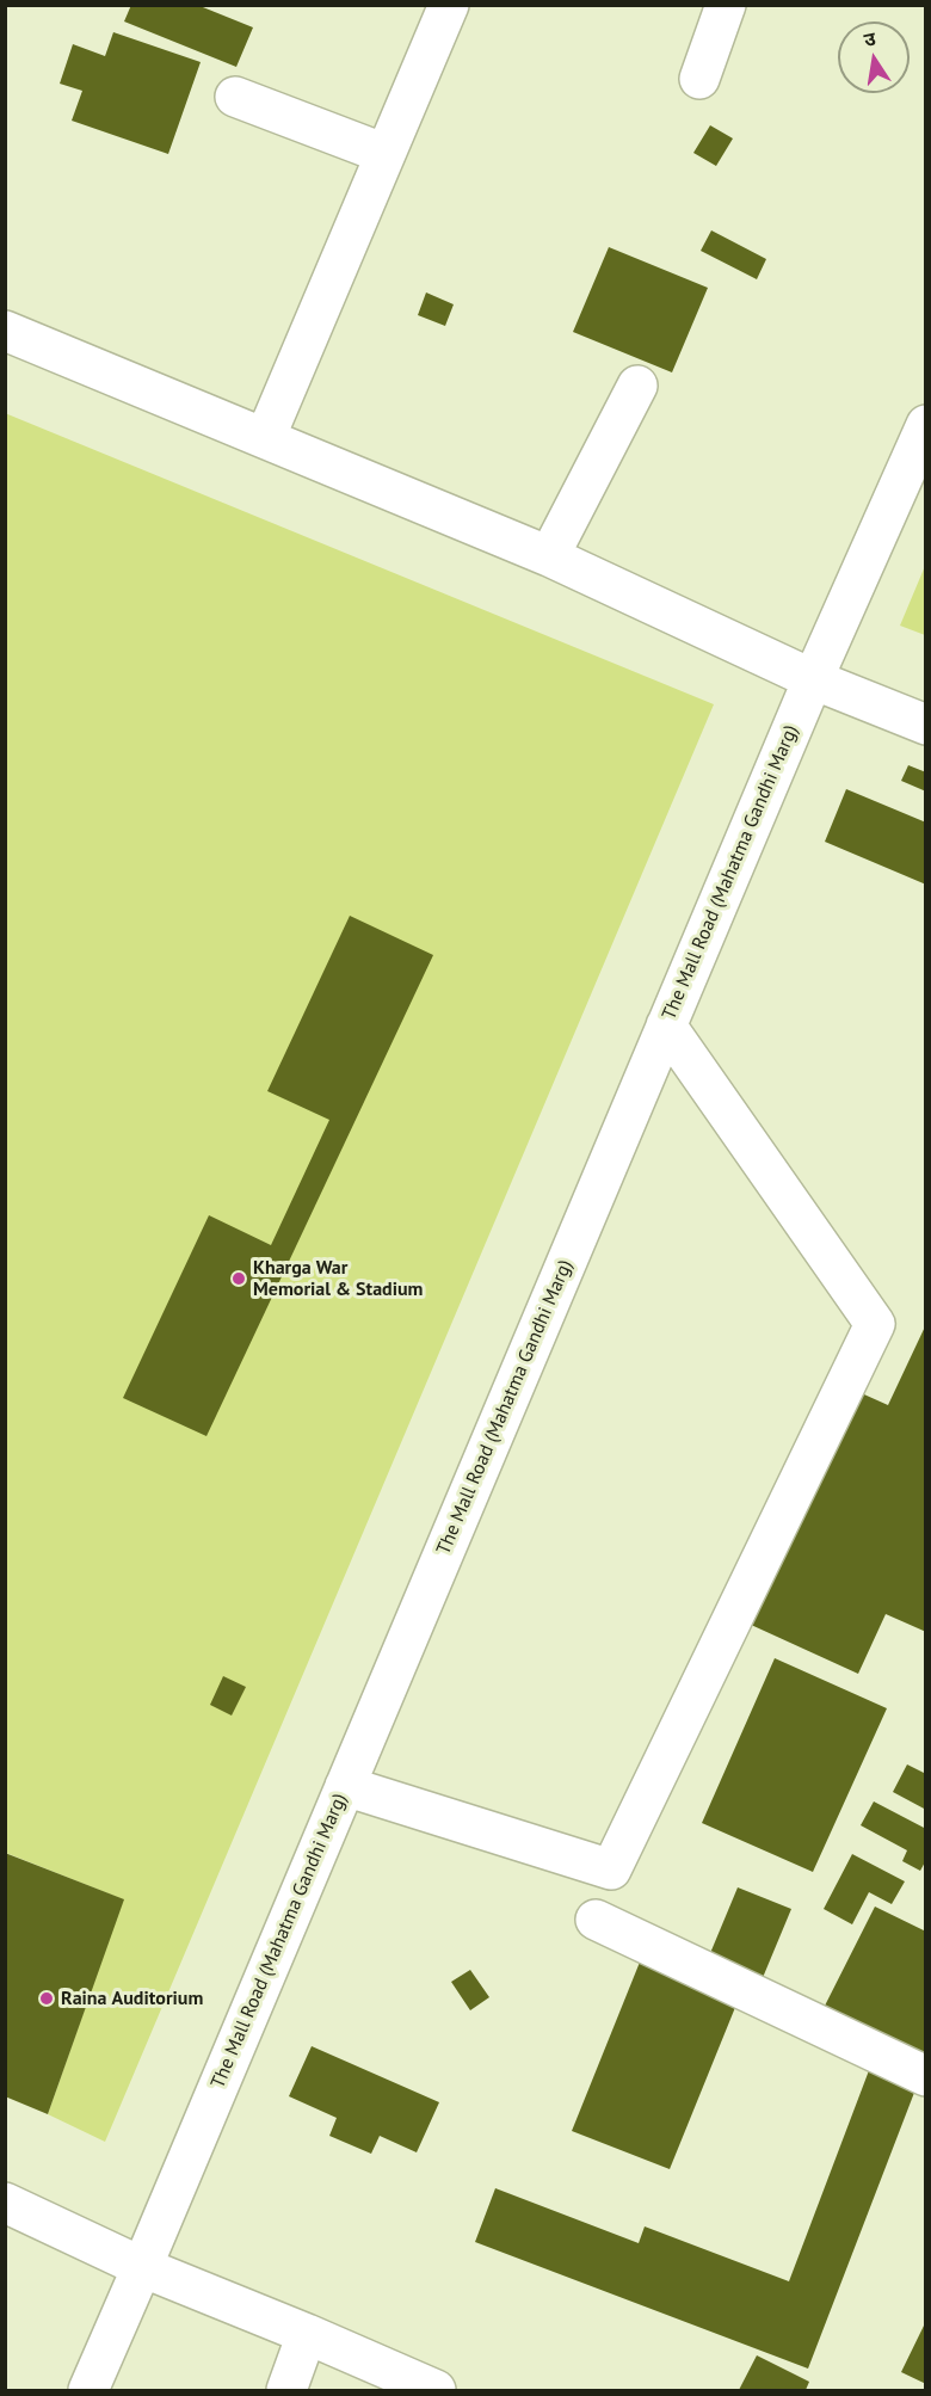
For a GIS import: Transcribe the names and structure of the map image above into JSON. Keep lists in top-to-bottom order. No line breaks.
{"streets":{"street":["The Mall Road (Mahatma Gandhi Marg)"]},"places":["Kharga War Memorial & Stadium","Raina Auditorium"],"north":"top"}
